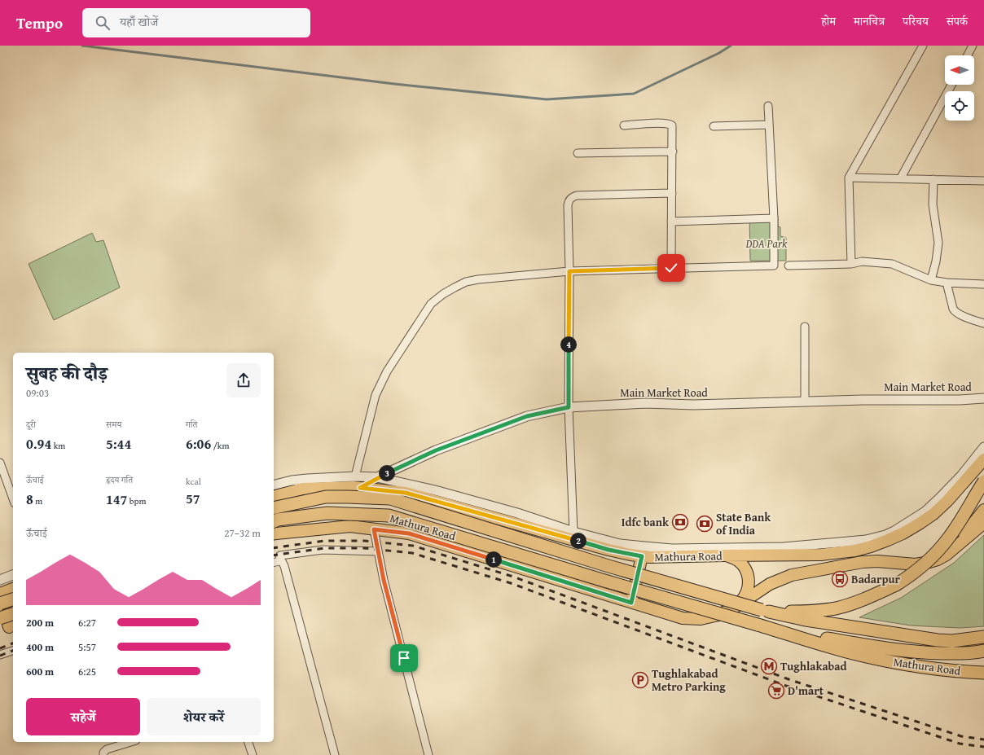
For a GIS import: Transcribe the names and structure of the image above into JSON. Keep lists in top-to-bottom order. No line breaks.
{"streets":{"highway":["Mathura Road"],"street":["Main Market Road"]},"crossings":[["Main Market Road","Mathura Road"]],"parks":["DDA Park"],"places":{"bank":["Idfc bank","State Bank of India"],"bus stop":["Badarpur"],"metro station":["Tughlakabad"],"parking":["Tughlakabad Metro Parking"],"supermarket":["D'mart"]},"north":"left","page":{"header":"Tempo","search":"यहाँ खोजें","nav":["होम","मानचित्र","परिचय","संपर्क"],"pins":["4","3","2","1"],"heading":["सुबह की दौड़","09:03"],"stats":[["दूरी","0.94 km"],["समय","5:44"],["गति","6:06 /km"],["ऊँचाई","8 m"],["हृदय गति","147 bpm"],["kcal","57"]],"chart":["ऊँचाई","27–32 m"],"list":[{"name":"200 m","note":"6:27"},{"name":"400 m","note":"5:57"},{"name":"600 m","note":"6:25"}],"buttons":["सहेजें","शेयर करें"]}}
